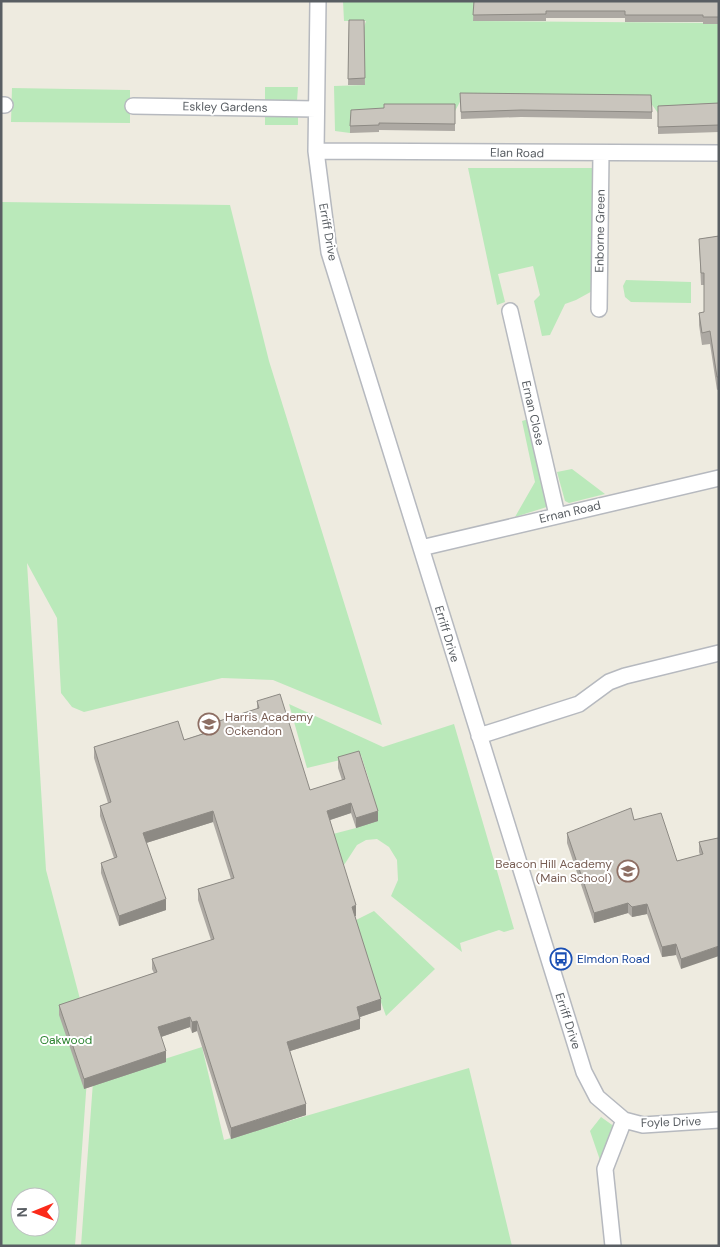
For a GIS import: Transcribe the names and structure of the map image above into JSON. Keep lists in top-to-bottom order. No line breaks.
{"streets":{"street":["Eskley Gardens","Elan Road","Enborne Green","Erriff Drive","Ernan Close","Ernan Road","Foyle Drive"]},"crossings":[["Eskley Gardens","Erriff Drive"],["Elan Road","Enborne Green"],["Elan Road","Erriff Drive"],["Erriff Drive","Ernan Road"],["Erriff Drive","Foyle Drive"],["Ernan Close","Ernan Road"]],"parks":["Oakwood"],"places":{"school or university":["Harris Academy Ockendon","Beacon Hill Academy (Main School)"],"bus stop":["Elmdon Road"]},"north":"left"}
